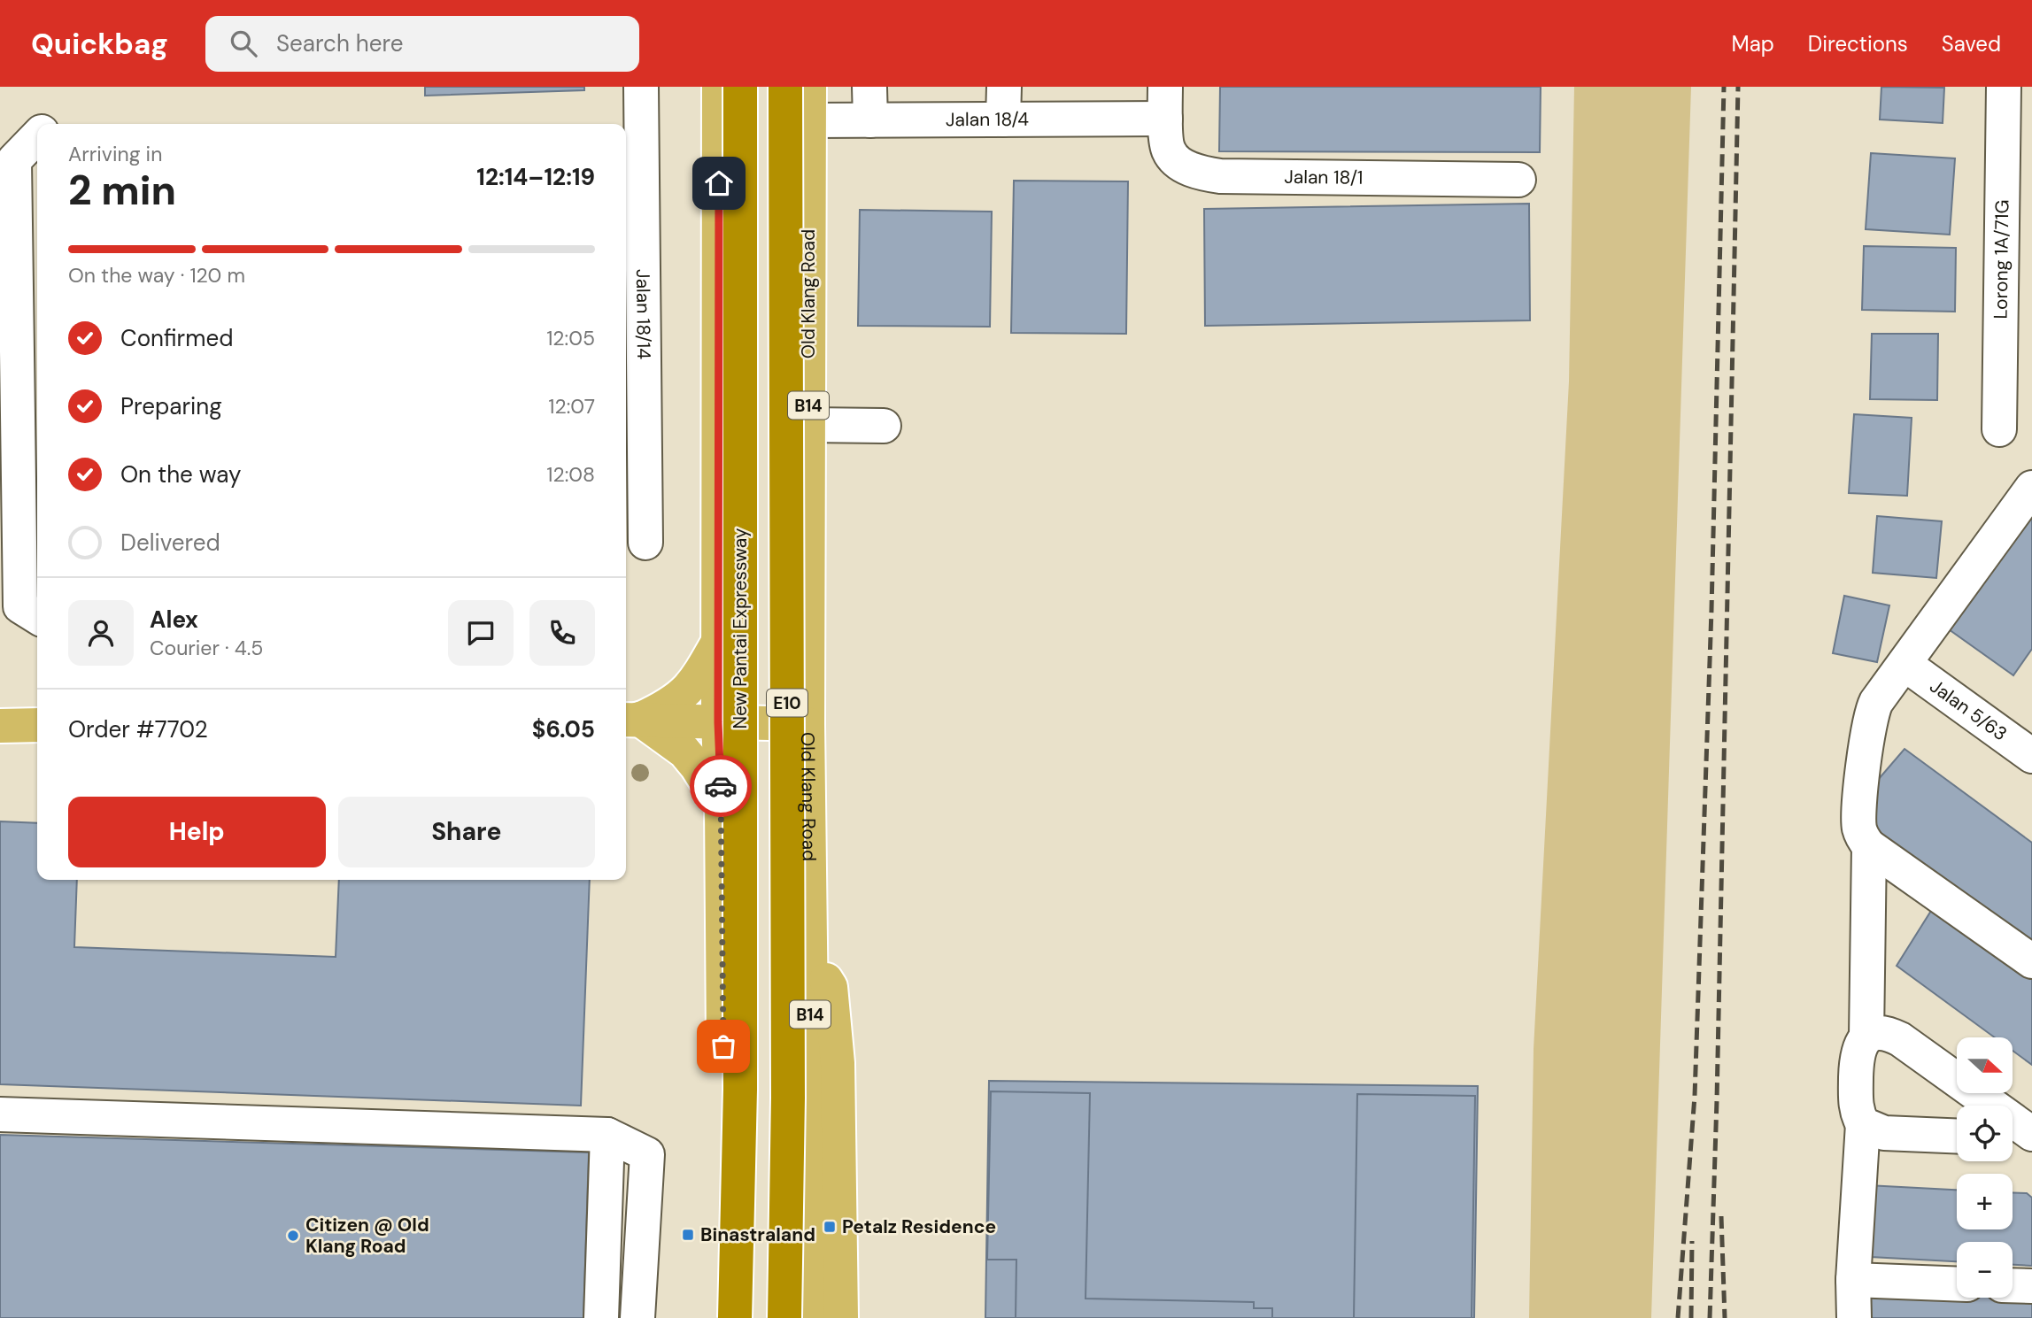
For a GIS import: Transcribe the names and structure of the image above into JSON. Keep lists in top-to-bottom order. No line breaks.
{"streets":{"highway":["New Pantai Expressway","E10"],"main road":["Old Klang Road","B14"],"street":["Jalan 18/4","Jalan 18/1","Lorong 1A/71G","Jalan 18/14","Jalan 5/63"]},"crossings":[["Jalan 18/4","Jalan 18/1"],["Jalan 18/4","Old Klang Road"],["Old Klang Road","E10"]],"places":{"transit":["Petalz Residence","Binastraland"],"other":["Citizen @ Old Klang Road"]},"north":"right","page":{"header":"Quickbag","search":"Search here","nav":["Map","Directions","Saved"],"heading":["2 min","Arriving in","12:14–12:19"],"panel":["Alex","Courier · 4.5","Order #7702","$6.05"],"bar":"On the way · 120 m","list":[["Confirmed","12:05"],["Preparing","12:07"],["On the way","12:08"],"Delivered"],"buttons":["Help","Share"],"map_buttons":["+","−"]}}
